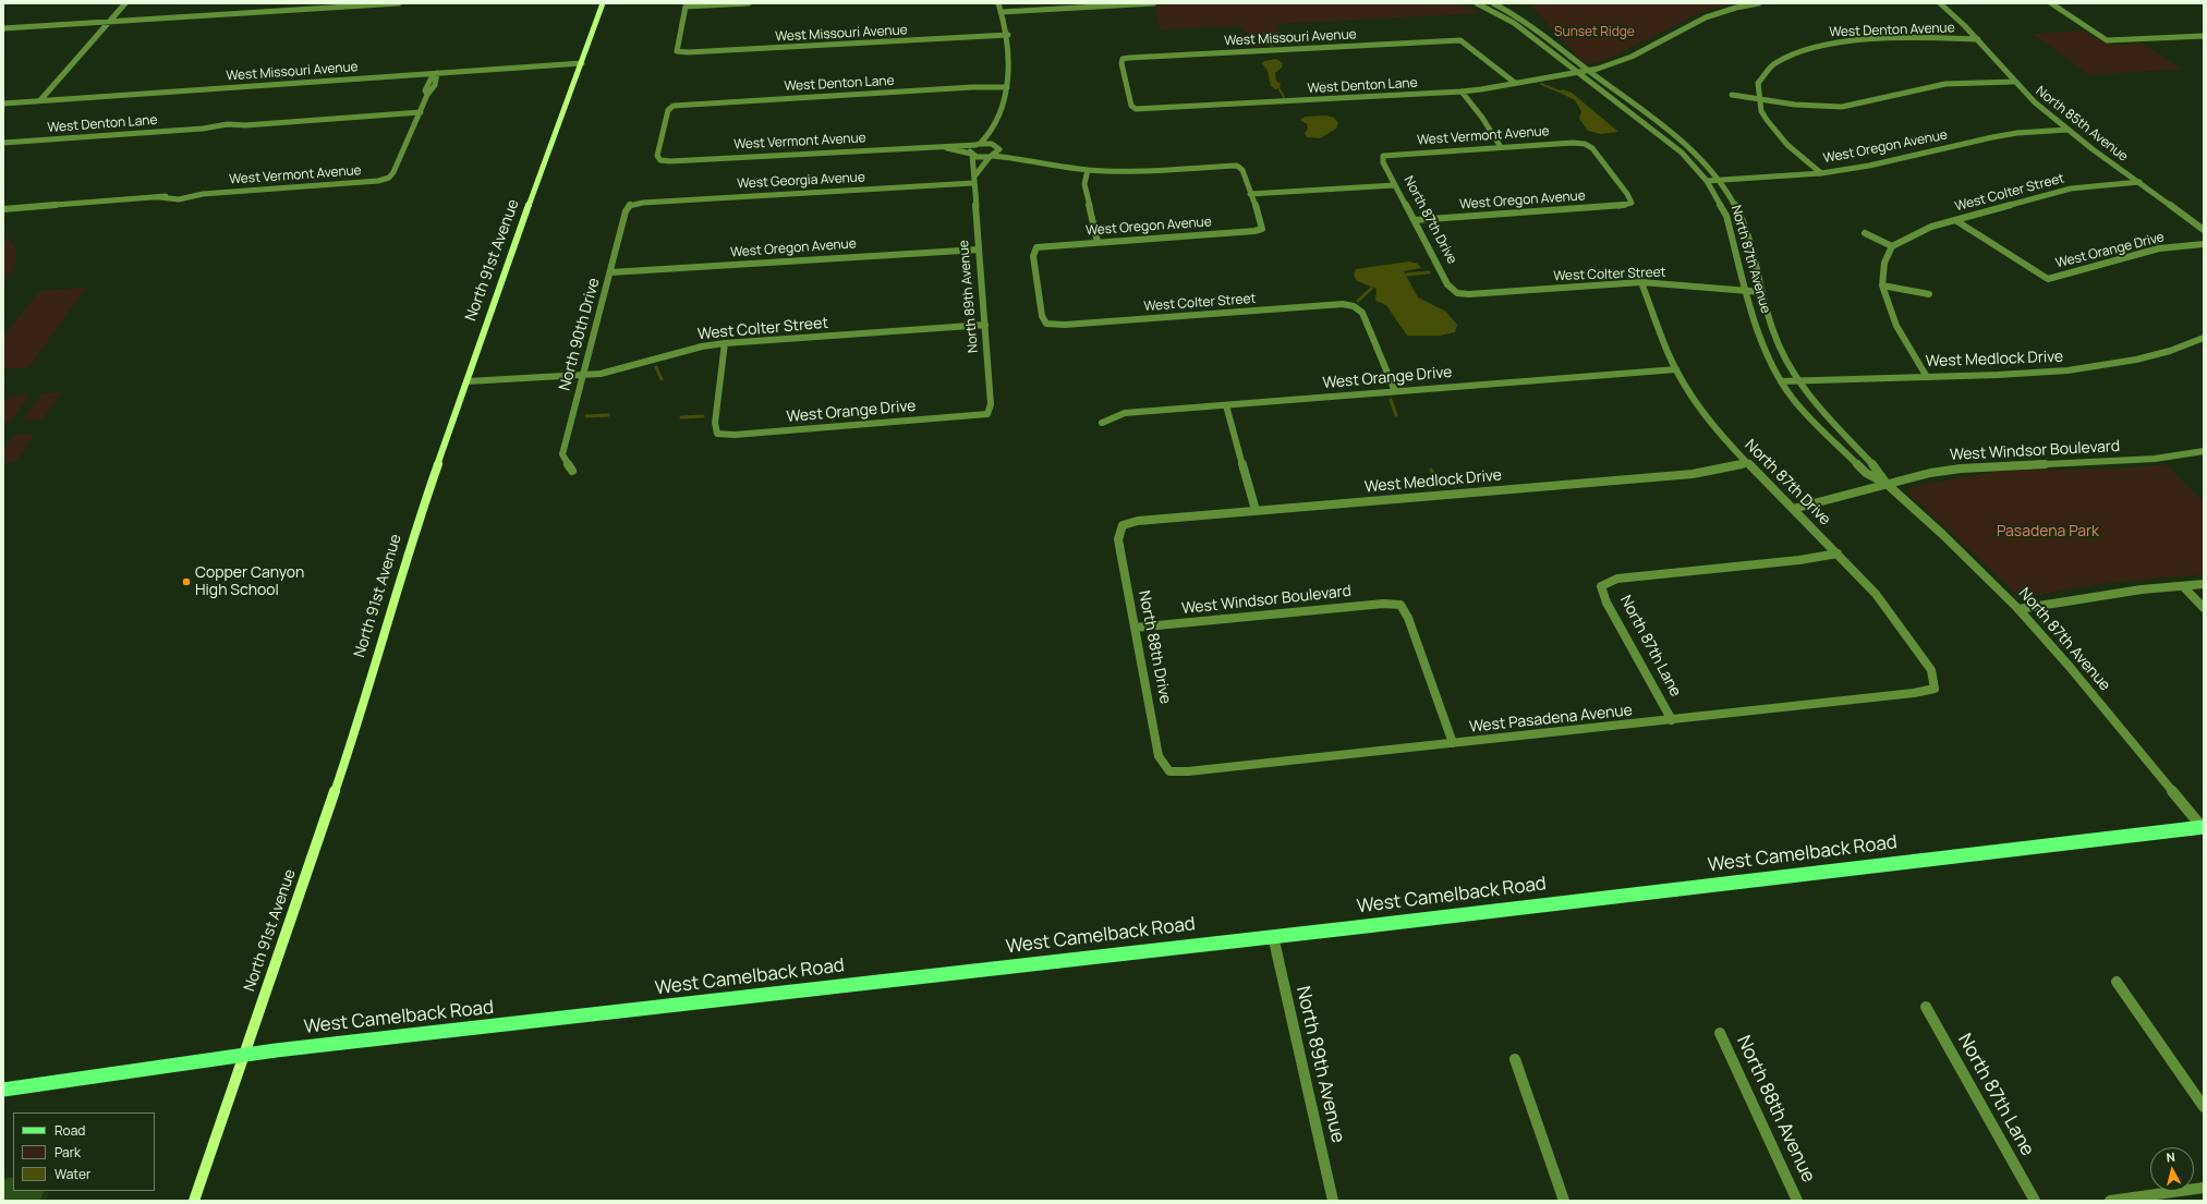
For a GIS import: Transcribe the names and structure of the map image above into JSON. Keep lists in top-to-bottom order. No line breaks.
{"streets":{"main road":["North 91st Avenue","West Camelback Road"],"street":["West Denton Avenue","West Missouri Avenue","West Denton Lane","North 85th Avenue","West Vermont Avenue","West Oregon Avenue","West Georgia Avenue","West Colter Street","North 87th Drive","West Orange Drive","North 87th Avenue","North 89th Avenue","North 90th Drive","West Medlock Drive","West Windsor Boulevard","North 87th Lane","North 88th Drive","West Pasadena Avenue","North 88th Avenue"]},"crossings":[["West Denton Avenue","North 85th Avenue"],["West Missouri Avenue","West Denton Lane"],["West Missouri Avenue","North 91st Avenue"],["West Denton Lane","West Vermont Avenue"],["West Denton Lane","North 87th Avenue"],["North 85th Avenue","West Oregon Avenue"],["North 85th Avenue","West Colter Street"],["West Vermont Avenue","West Oregon Avenue"],["West Vermont Avenue","North 87th Drive"],["West Vermont Avenue","North 89th Avenue"],["West Oregon Avenue","West Colter Street"],["West Oregon Avenue","North 87th Drive"],["West Oregon Avenue","North 87th Avenue"],["West Oregon Avenue","North 89th Avenue"],["West Oregon Avenue","North 90th Drive"],["West Georgia Avenue","North 89th Avenue"],["West Georgia Avenue","North 90th Drive"],["West Colter Street","North 87th Drive"],["West Colter Street","West Orange Drive"],["West Colter Street","North 87th Avenue"],["West Colter Street","North 91st Avenue"],["West Colter Street","North 89th Avenue"],["West Colter Street","North 90th Drive"],["North 87th Drive","West Orange Drive"],["North 87th Drive","West Medlock Drive"],["North 87th Drive","West Windsor Boulevard"],["North 87th Drive","North 87th Lane"],["North 87th Drive","West Pasadena Avenue"],["West Orange Drive","North 89th Avenue"],["North 87th Avenue","West Medlock Drive"],["North 87th Avenue","West Windsor Boulevard"],["North 87th Avenue","West Camelback Road"],["North 91st Avenue","West Camelback Road"],["North 89th Avenue","West Camelback Road"],["West Medlock Drive","North 88th Drive"],["West Windsor Boulevard","North 88th Drive"],["West Windsor Boulevard","West Pasadena Avenue"],["North 87th Lane","West Pasadena Avenue"],["North 88th Drive","West Pasadena Avenue"]],"parks":["Sunset Ridge","Pasadena Park"],"places":["Copper Canyon High School"],"legend":["Road","Park","Water"],"north":"top"}
